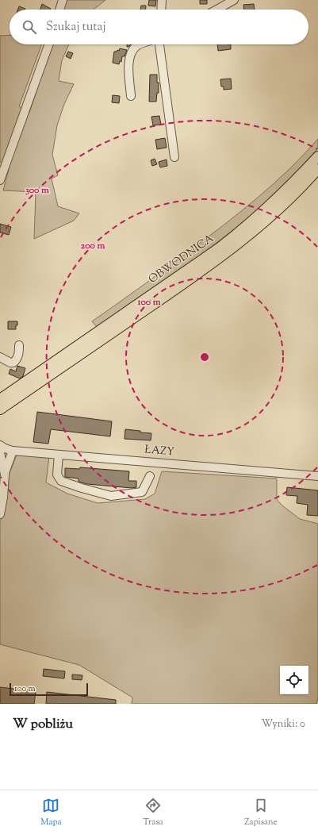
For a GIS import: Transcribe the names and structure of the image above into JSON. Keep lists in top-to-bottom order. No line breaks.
{"streets":{"main road":["OBWODNICA"],"street":["ŁAZY"]},"scale_bar":"100 m","page":{"search":"Szukaj tutaj","scale":"100 m","heading":["W pobliżu","Wyniki: 0"],"nav":["Mapa","Trasa","Zapisane"]},"rings":["300 m","200 m","100 m"]}
